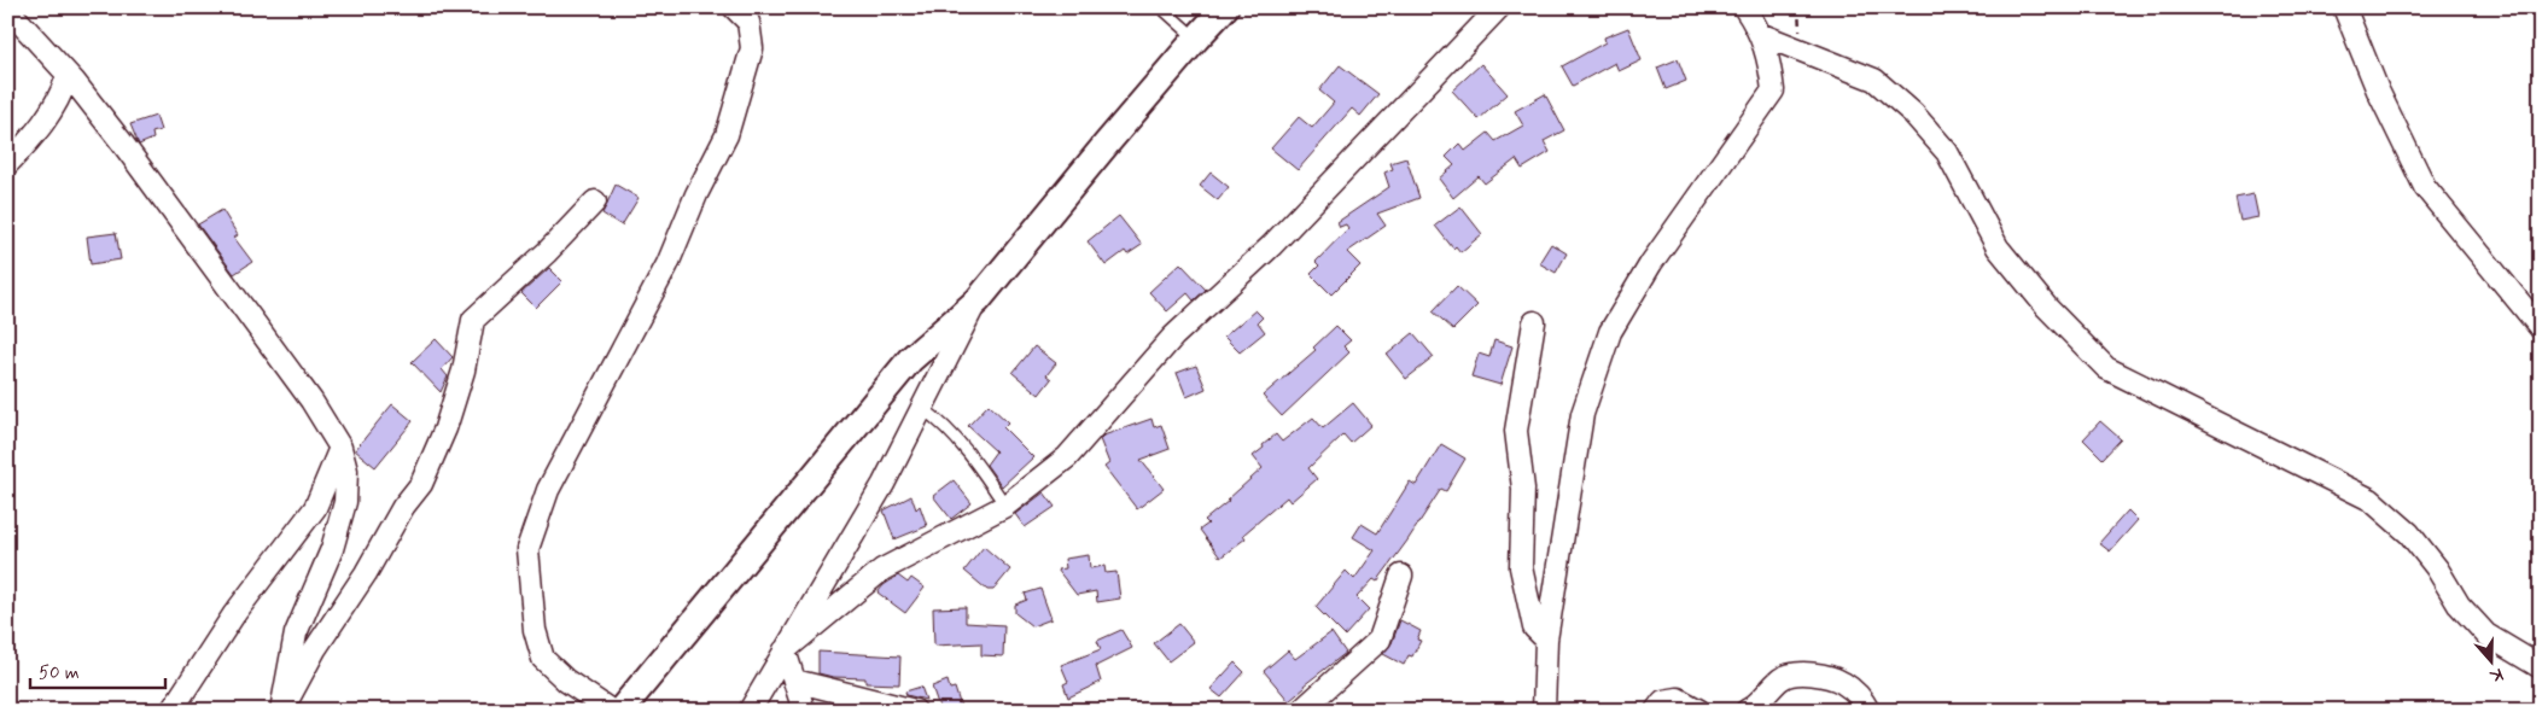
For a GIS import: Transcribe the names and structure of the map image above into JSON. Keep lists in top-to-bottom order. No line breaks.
{"scale_bar":"50 m","north":"bottom"}
